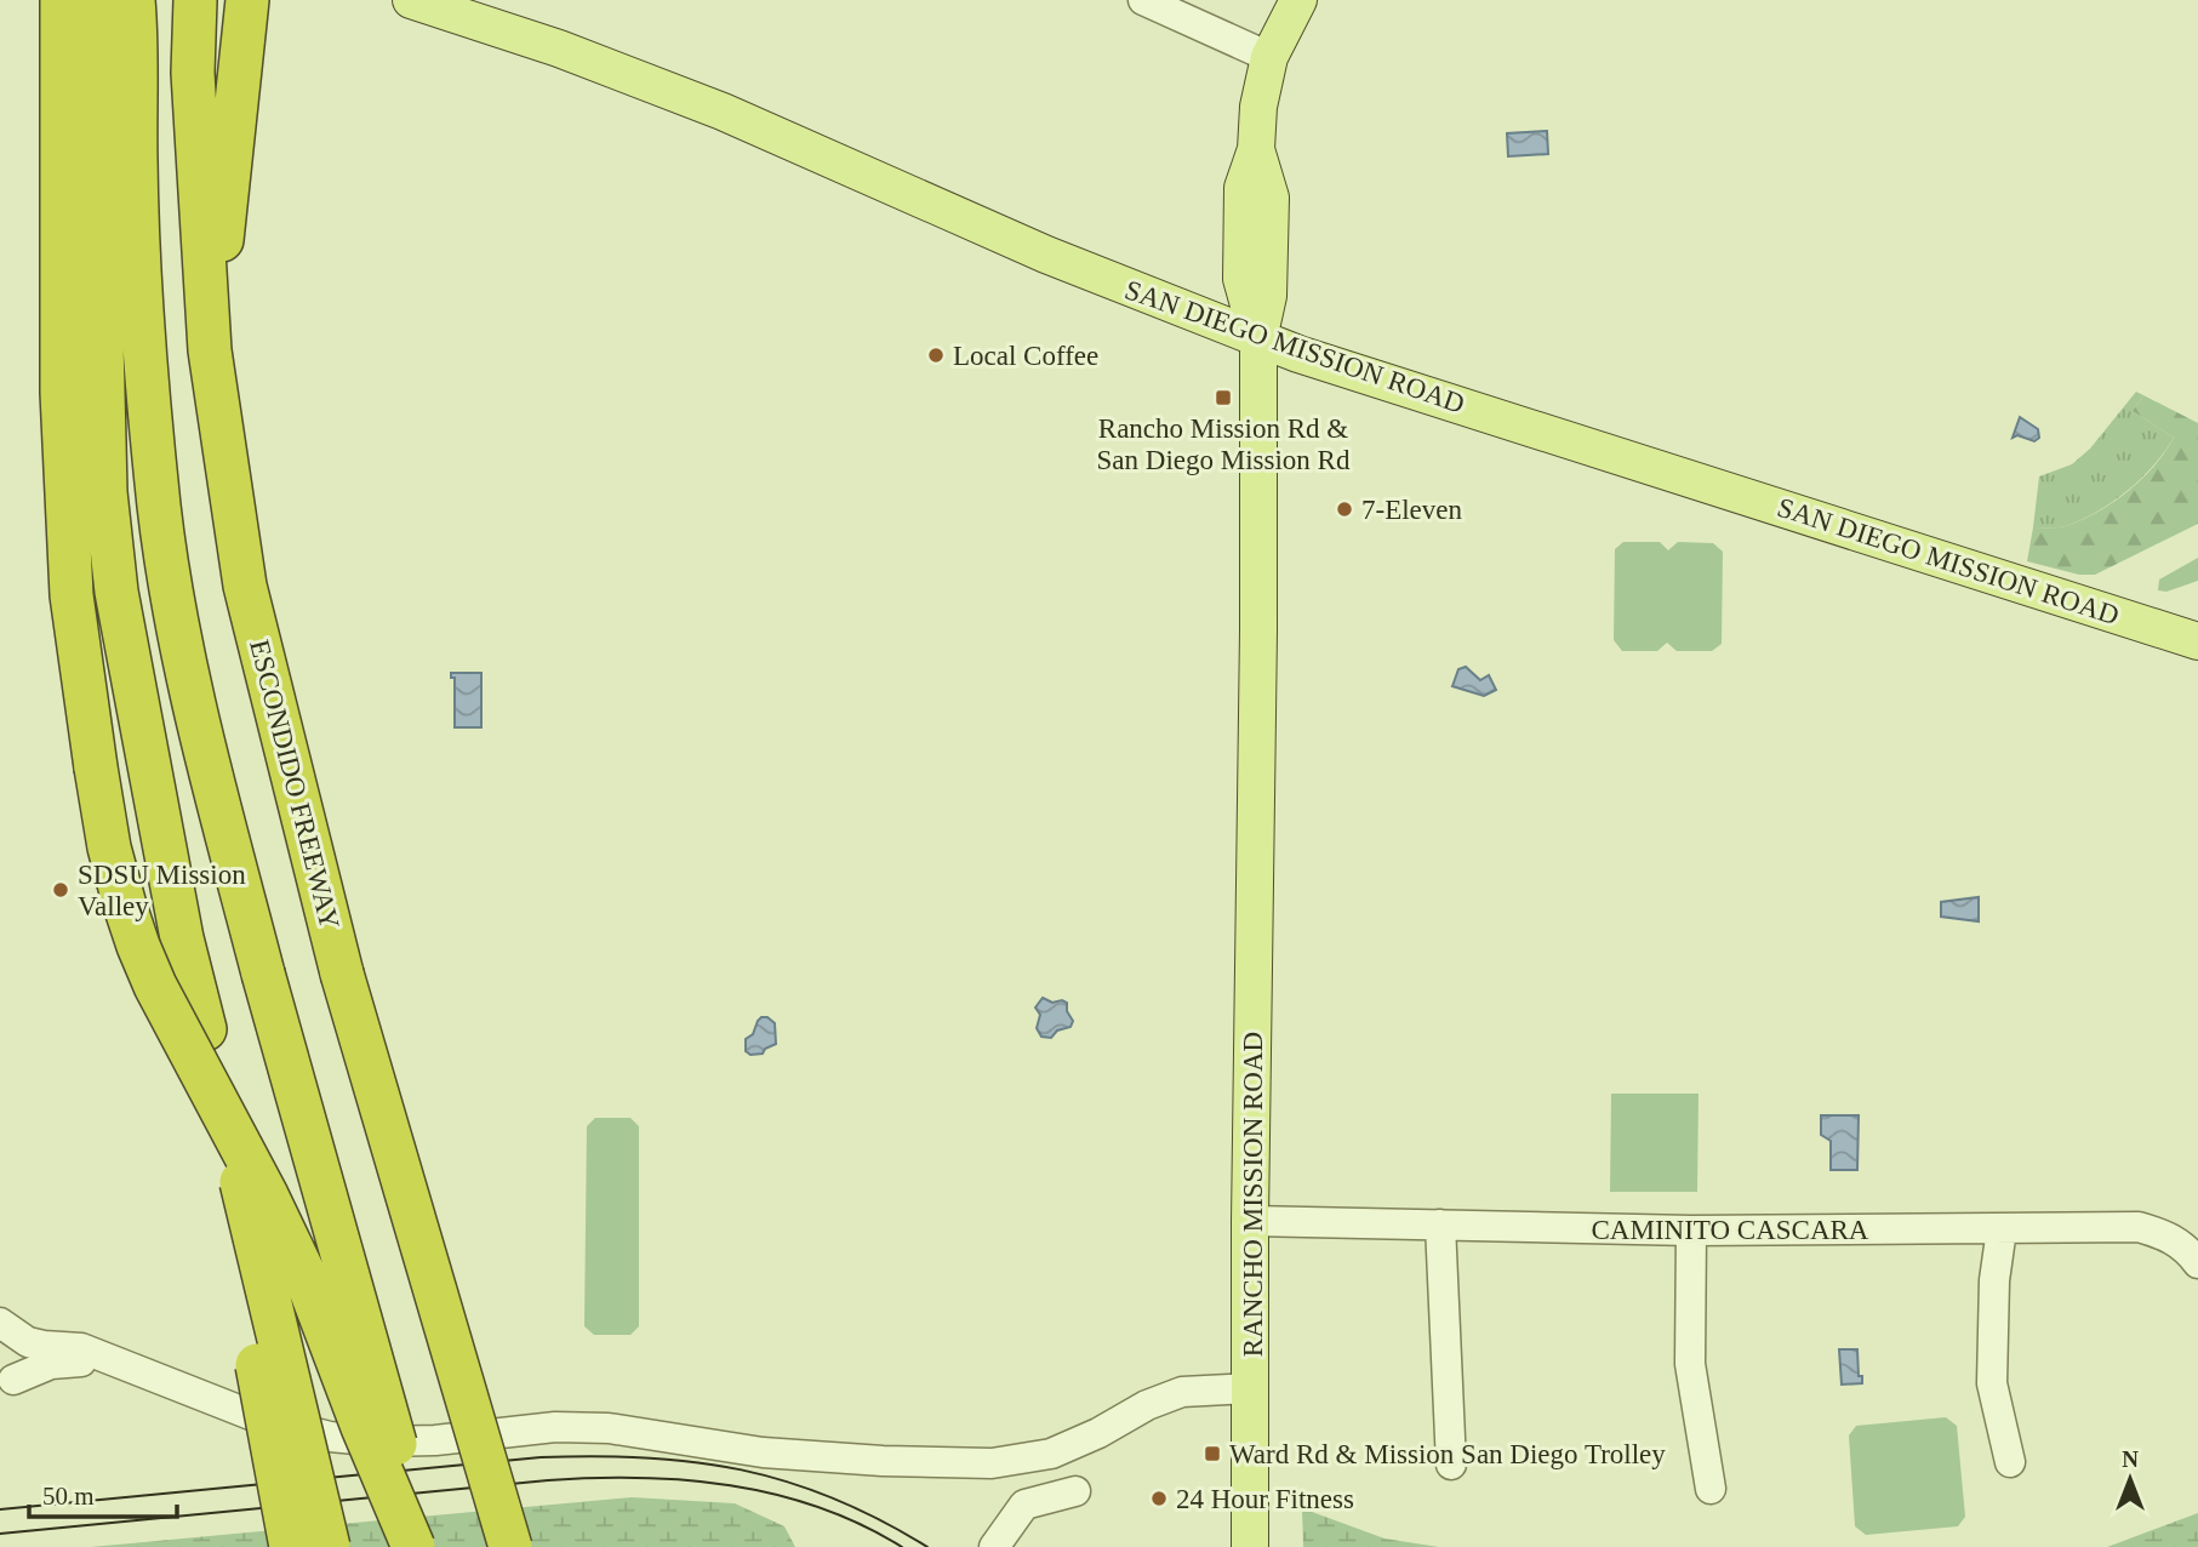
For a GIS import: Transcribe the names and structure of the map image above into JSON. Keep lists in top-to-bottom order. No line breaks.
{"streets":{"highway":["ESCONDIDO FREEWAY"],"main road":["SAN DIEGO MISSION ROAD","RANCHO MISSION ROAD"],"street":["CAMINITO CASCARA"]},"crossings":[["SAN DIEGO MISSION ROAD","RANCHO MISSION ROAD"],["RANCHO MISSION ROAD","CAMINITO CASCARA"]],"places":{"other":["Local Coffee","7-Eleven","SDSU Mission Valley","24 Hour Fitness"],"transit":["Rancho Mission Rd & San Diego Mission Rd","Ward Rd & Mission San Diego Trolley"]},"scale_bar":"50 m","north":"top"}
